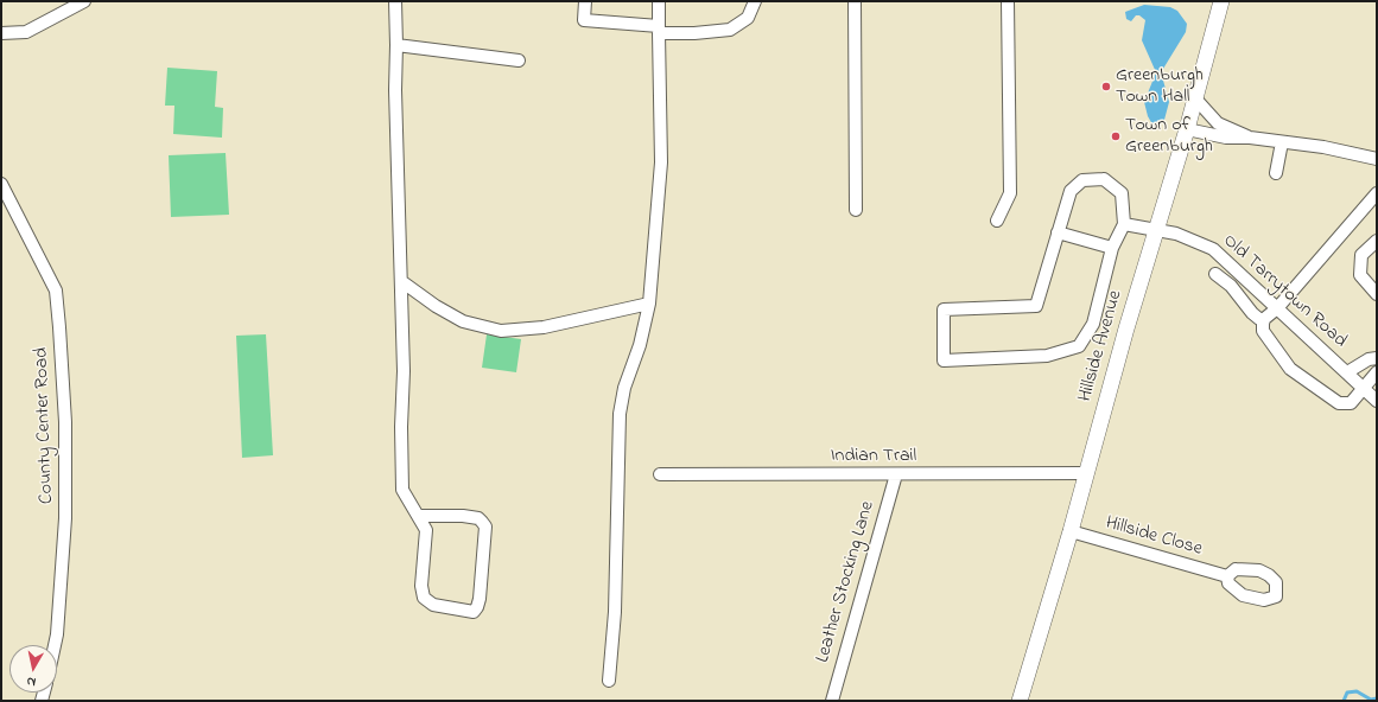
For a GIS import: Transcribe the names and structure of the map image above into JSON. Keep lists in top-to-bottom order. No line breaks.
{"streets":{"main road":["Hillside Avenue"],"street":["Old Tarrytown Road","County Center Road","Indian Trail","Hillside Close","Leather Stocking Lane"]},"crossings":[["Old Tarrytown Road","Hillside Avenue"],["Hillside Avenue","Indian Trail"],["Hillside Avenue","Hillside Close"],["Indian Trail","Leather Stocking Lane"]],"places":["Greenburgh Town Hall","Town of Greenburgh"],"north":"bottom"}
